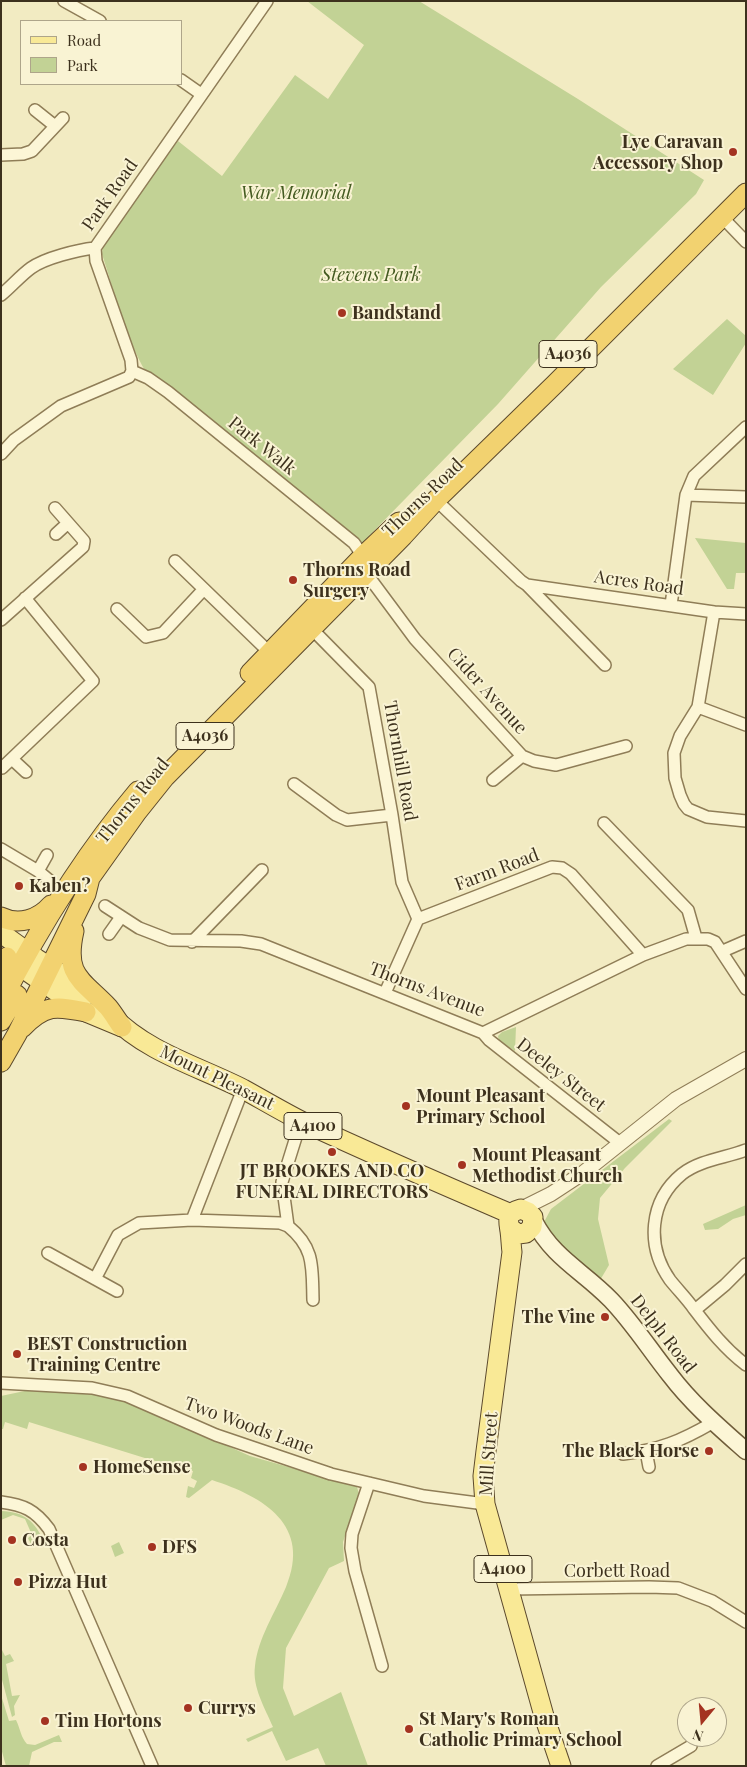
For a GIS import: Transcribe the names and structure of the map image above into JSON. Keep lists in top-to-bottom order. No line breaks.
{"streets":{"highway":["A4036","Thorns Road"],"main road":["Mount Pleasant","A4100","Delph Road","Mill Street"],"street":["Park Road","Park Walk","Acres Road","Cider Avenue","Thornhill Road","Farm Road","Thorns Avenue","Deeley Street","Two Woods Lane","Corbett Road"]},"crossings":[["Park Road","Park Walk"],["A4036","Thorns Road"],["A4036","Mount Pleasant"],["A4036","A4100"],["Park Walk","Thorns Road"],["Park Walk","Cider Avenue"],["Thorns Road","Cider Avenue"],["Thorns Road","Thornhill Road"],["Thorns Road","Mount Pleasant"],["Thorns Road","A4100"],["Thornhill Road","Farm Road"],["Farm Road","Thorns Avenue"],["Thorns Avenue","Deeley Street"],["Mount Pleasant","A4100"],["Mount Pleasant","Delph Road"],["Mount Pleasant","Mill Street"],["Delph Road","Mill Street"],["Two Woods Lane","Mill Street"],["Mill Street","Corbett Road"]],"parks":["War Memorial","Stevens Park"],"places":["Lye Caravan Accessory Shop","Bandstand","Thorns Road Surgery","Kaben?","Mount Pleasant Primary School","JT BROOKES AND CO FUNERAL DIRECTORS","Mount Pleasant Methodist Church","The Vine","BEST Construction Training Centre","The Black Horse","HomeSense","Costa","DFS","Pizza Hut","Currys","Tim Hortons","St Mary's Roman Catholic Primary School"],"legend":["Road","Park"],"north":"bottom"}
